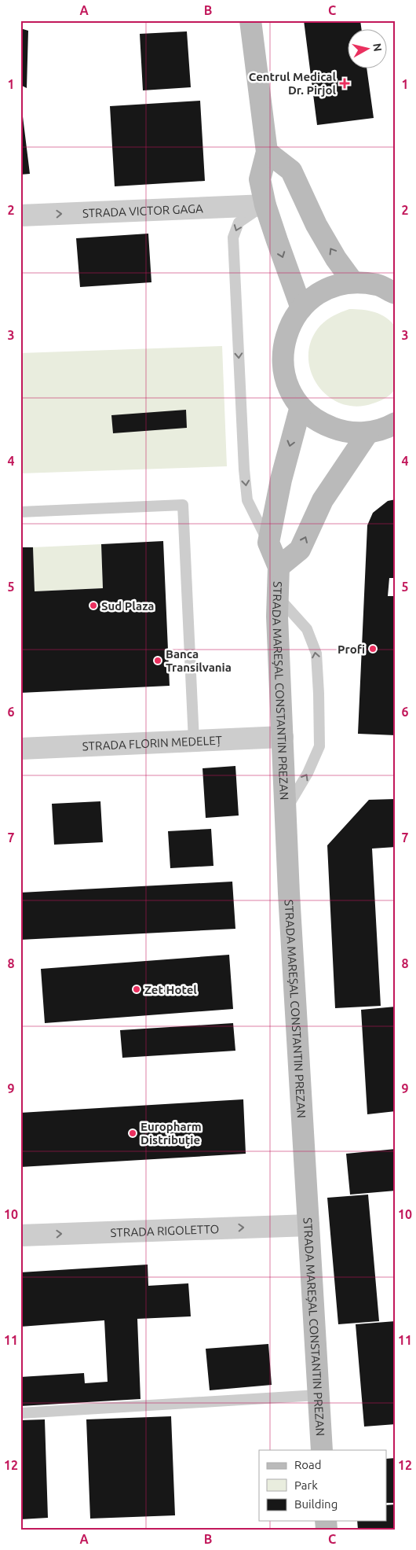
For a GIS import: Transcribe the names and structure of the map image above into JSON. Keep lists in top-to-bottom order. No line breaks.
{"streets":{"main road":["STRADA MAREȘAL CONSTANTIN PREZAN"],"street":["STRADA VICTOR GAGA","STRADA FLORIN MEDELEȚ","STRADA RIGOLETTO"]},"crossings":[["STRADA MAREȘAL CONSTANTIN PREZAN","STRADA FLORIN MEDELEȚ"],["STRADA MAREȘAL CONSTANTIN PREZAN","STRADA RIGOLETTO"]],"one_way":["STRADA VICTOR GAGA","STRADA RIGOLETTO"],"places":{"health":["Centrul Medical Dr. Pirjol"],"other":["Sud Plaza","Profi","Banca Transilvania","Zet Hotel","Europharm Distribuție"]},"legend":["Road","Park","Building"],"north":"right","grid":{"columns":["A","B","C"],"rows":["1","2","3","4","5","6","7","8","9","10","11","12"]}}
